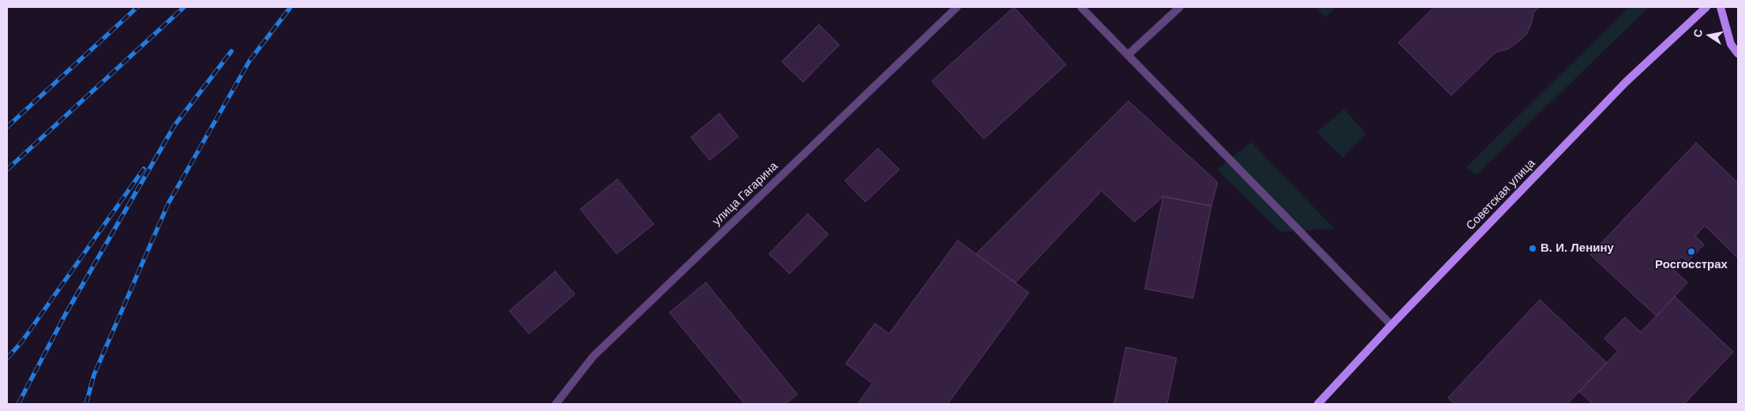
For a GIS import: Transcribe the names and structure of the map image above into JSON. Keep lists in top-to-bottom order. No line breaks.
{"streets":{"street":["улица Гагарина","Советская улица"]},"places":["В. И. Ленину","Росгосстрах"],"north":"left"}
